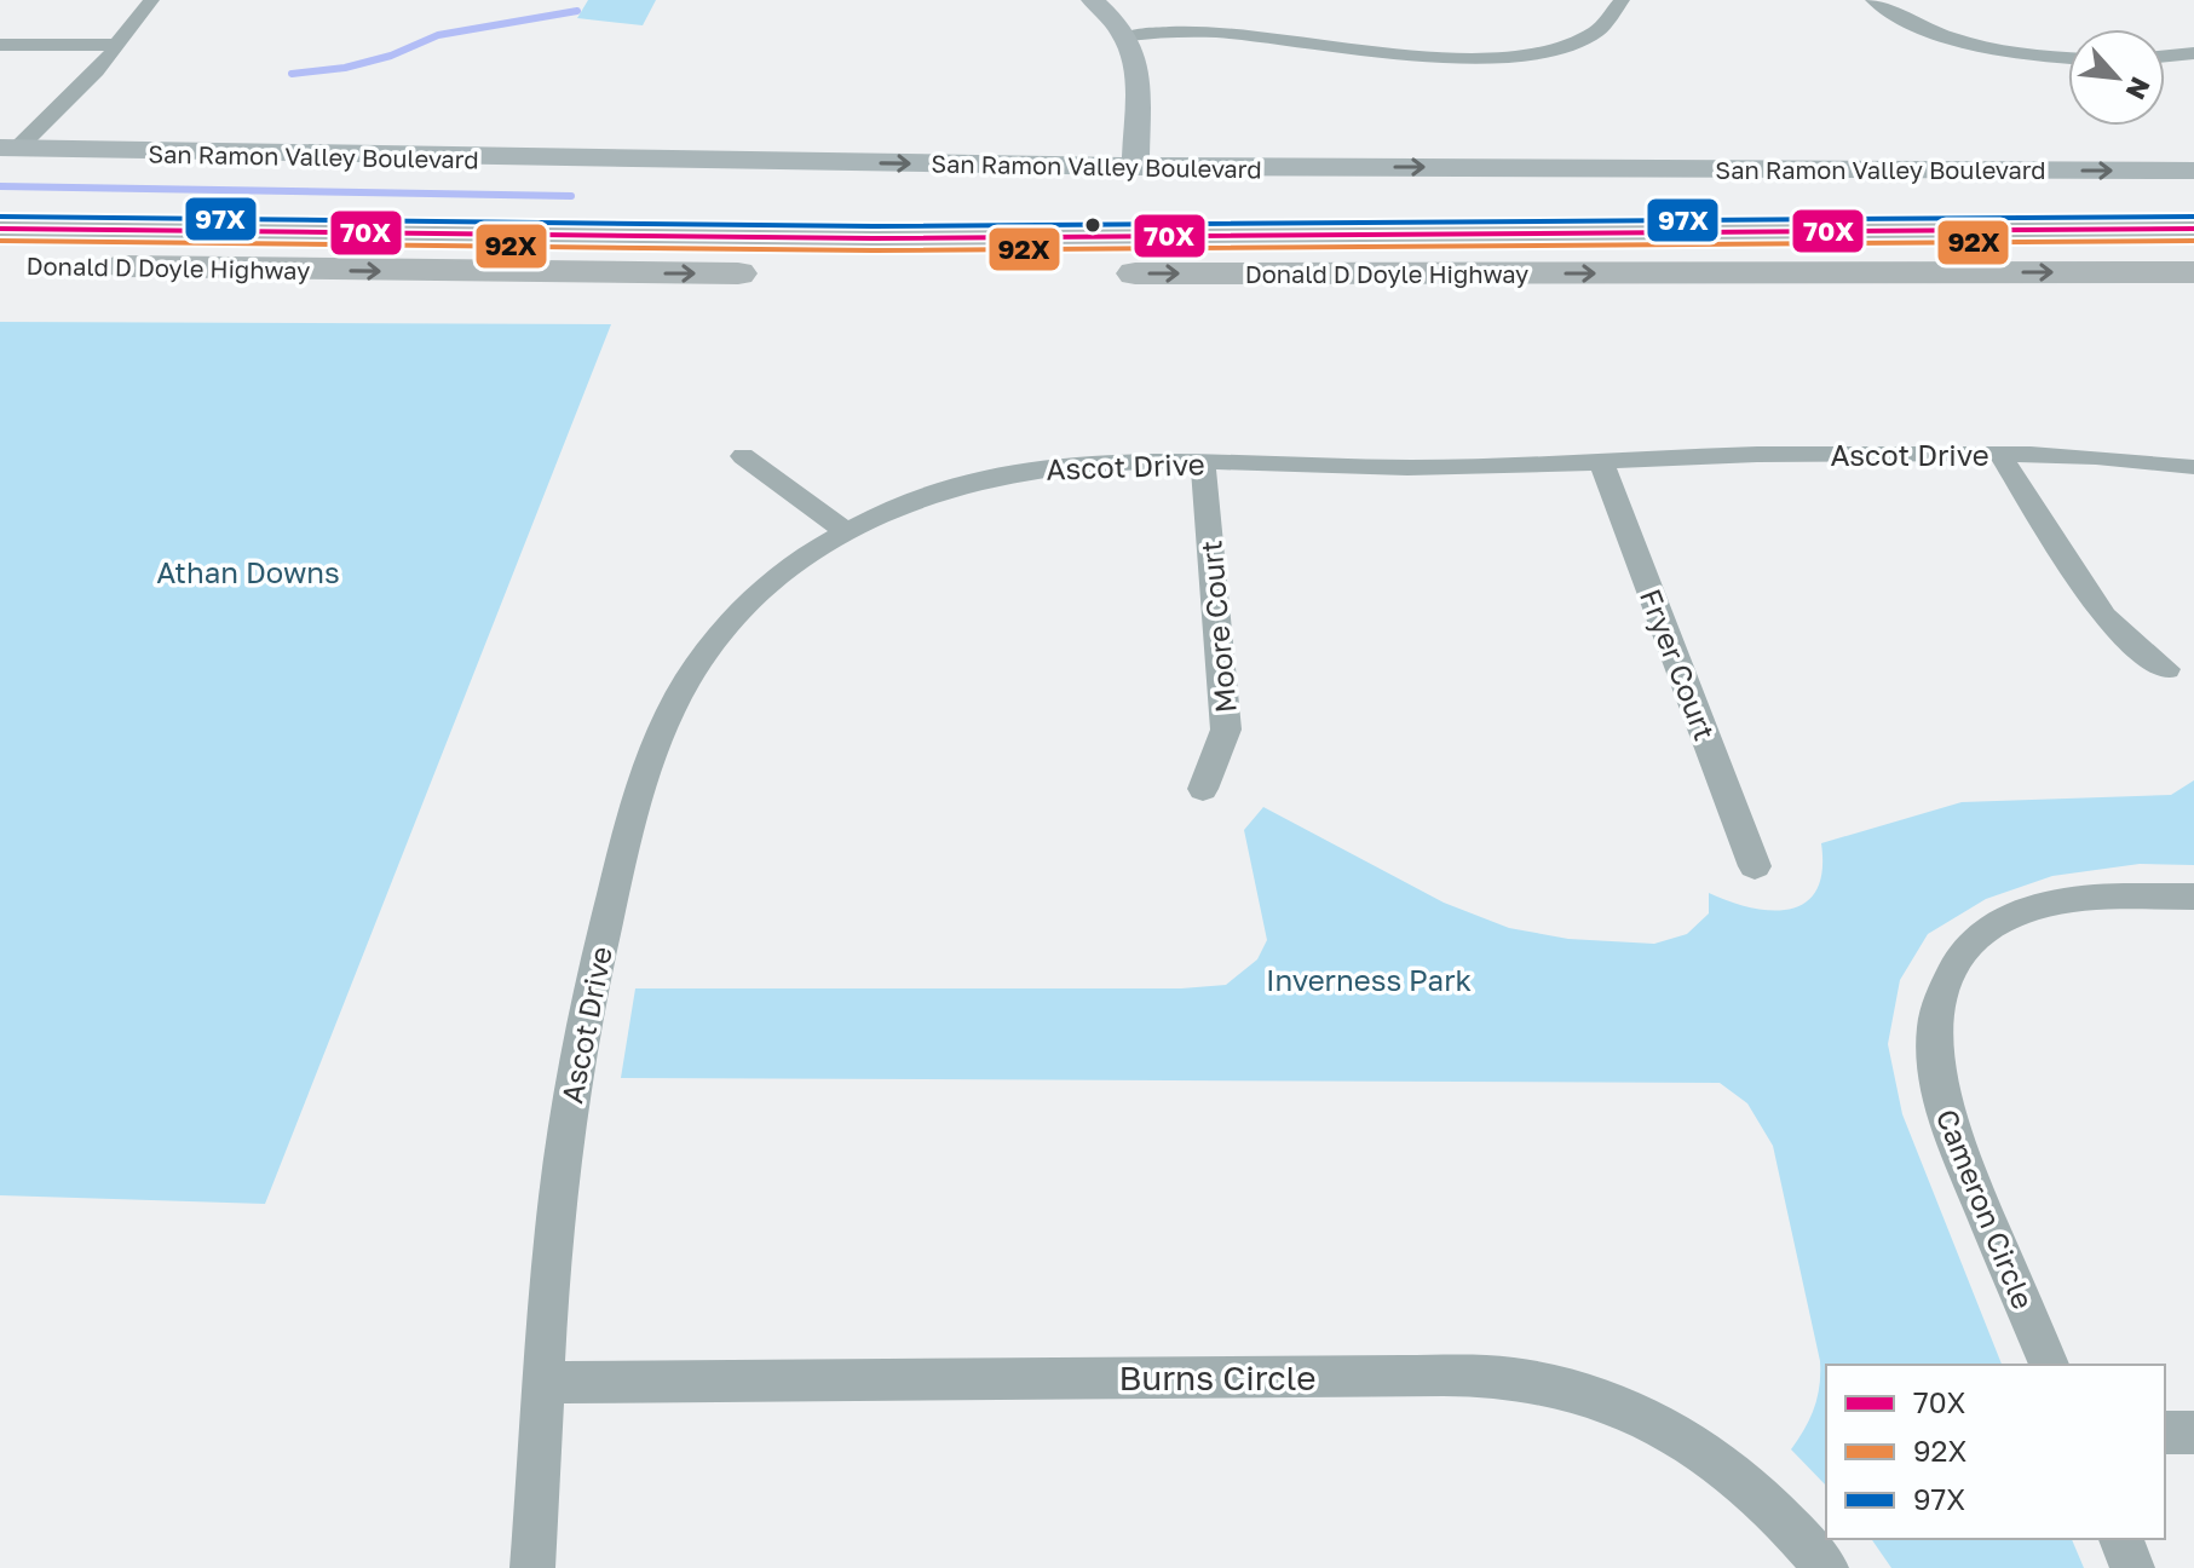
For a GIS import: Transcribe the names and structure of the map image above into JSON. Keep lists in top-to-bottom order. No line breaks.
{"streets":{"highway":["Donald D Doyle Highway"],"main road":["San Ramon Valley Boulevard"],"street":["Ascot Drive","Moore Court","Fryer Court","Cameron Circle","Burns Circle"]},"crossings":[["Ascot Drive","Moore Court"],["Ascot Drive","Fryer Court"],["Ascot Drive","Burns Circle"]],"parks":["Athan Downs","Inverness Park"],"lines":["transit line 97X","transit line 70X","transit line 92X"],"legend":["70X","92X","97X"],"north":"bottom right"}
